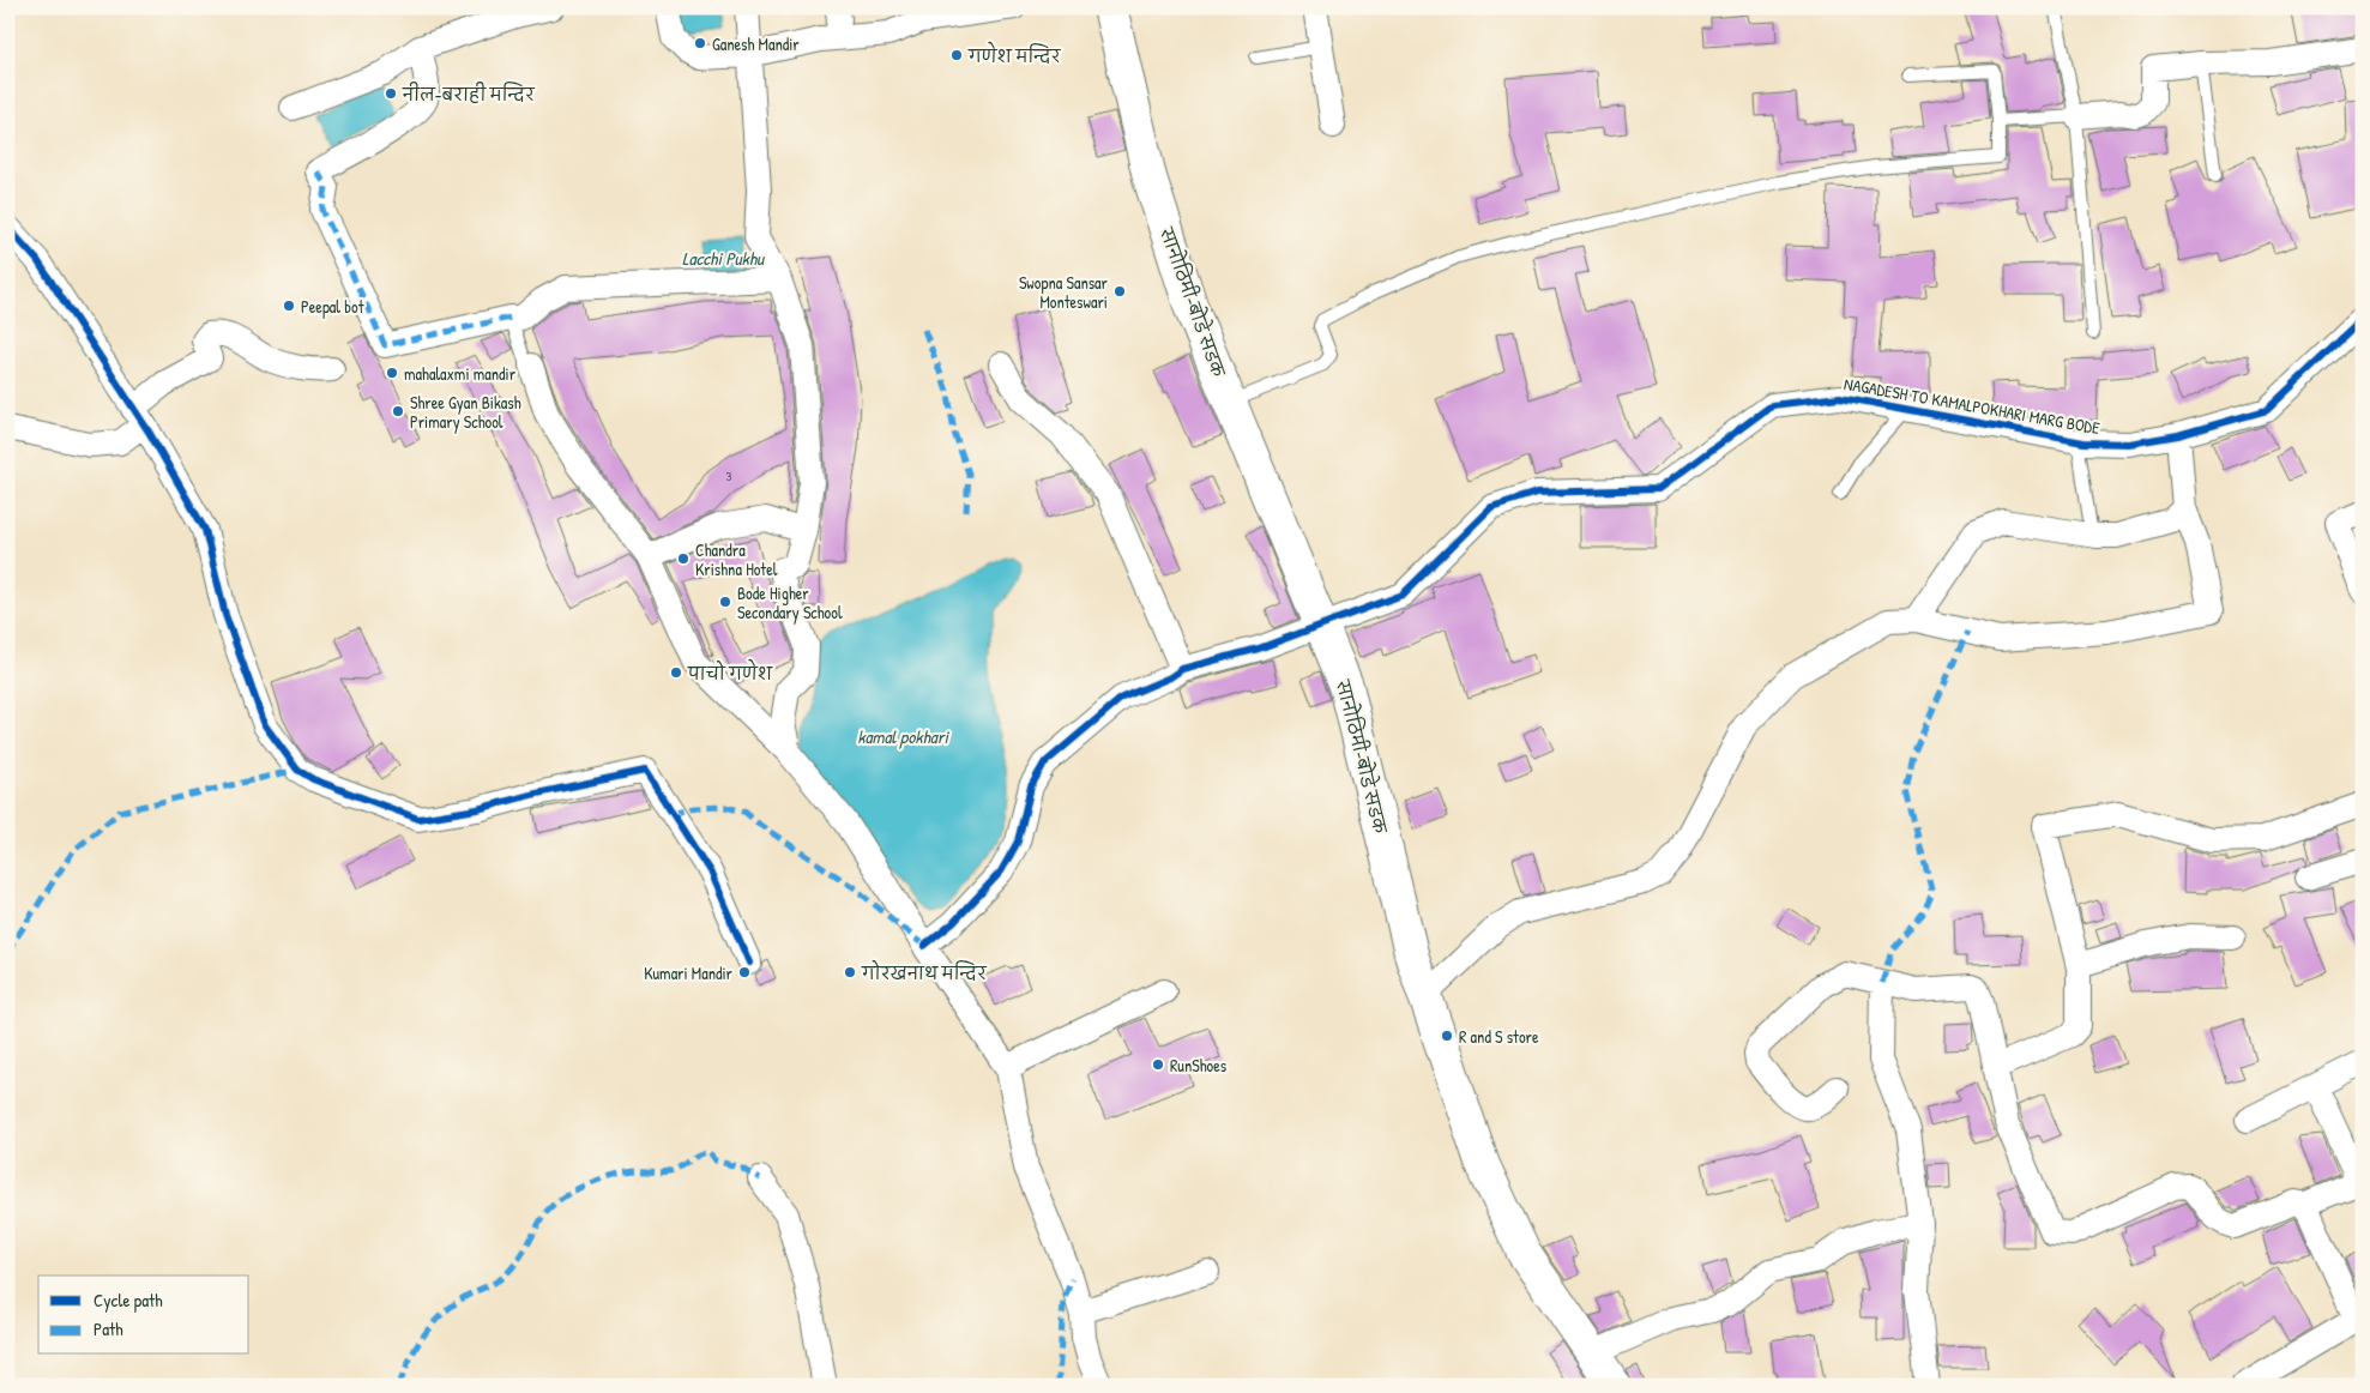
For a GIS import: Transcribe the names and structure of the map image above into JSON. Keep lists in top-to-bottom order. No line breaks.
{"streets":{"main road":["सानोठिमी-बोडे सडक"],"street":["NAGADESH TO KAMALPOKHARI MARG BODE"]},"crossings":[["सानोठिमी-बोडे सडक","NAGADESH TO KAMALPOKHARI MARG BODE"]],"water":["Lacchi Pukhu","kamal pokhari"],"places":["Ganesh Mandir","गणेश मन्दिर","नील-बराही मन्दिर","Swopna Sansar Monteswari","Peepal bot","mahalaxmi mandir","Shree Gyan Bikash Primary School","Chandra Krishna Hotel","Bode Higher Secondary School","पाचो गणेश","Kumari Mandir","गोरखनाथ मन्दिर","R and S store","RunShoes"],"house_numbers":["3"],"legend":["Cycle path","Path"]}
